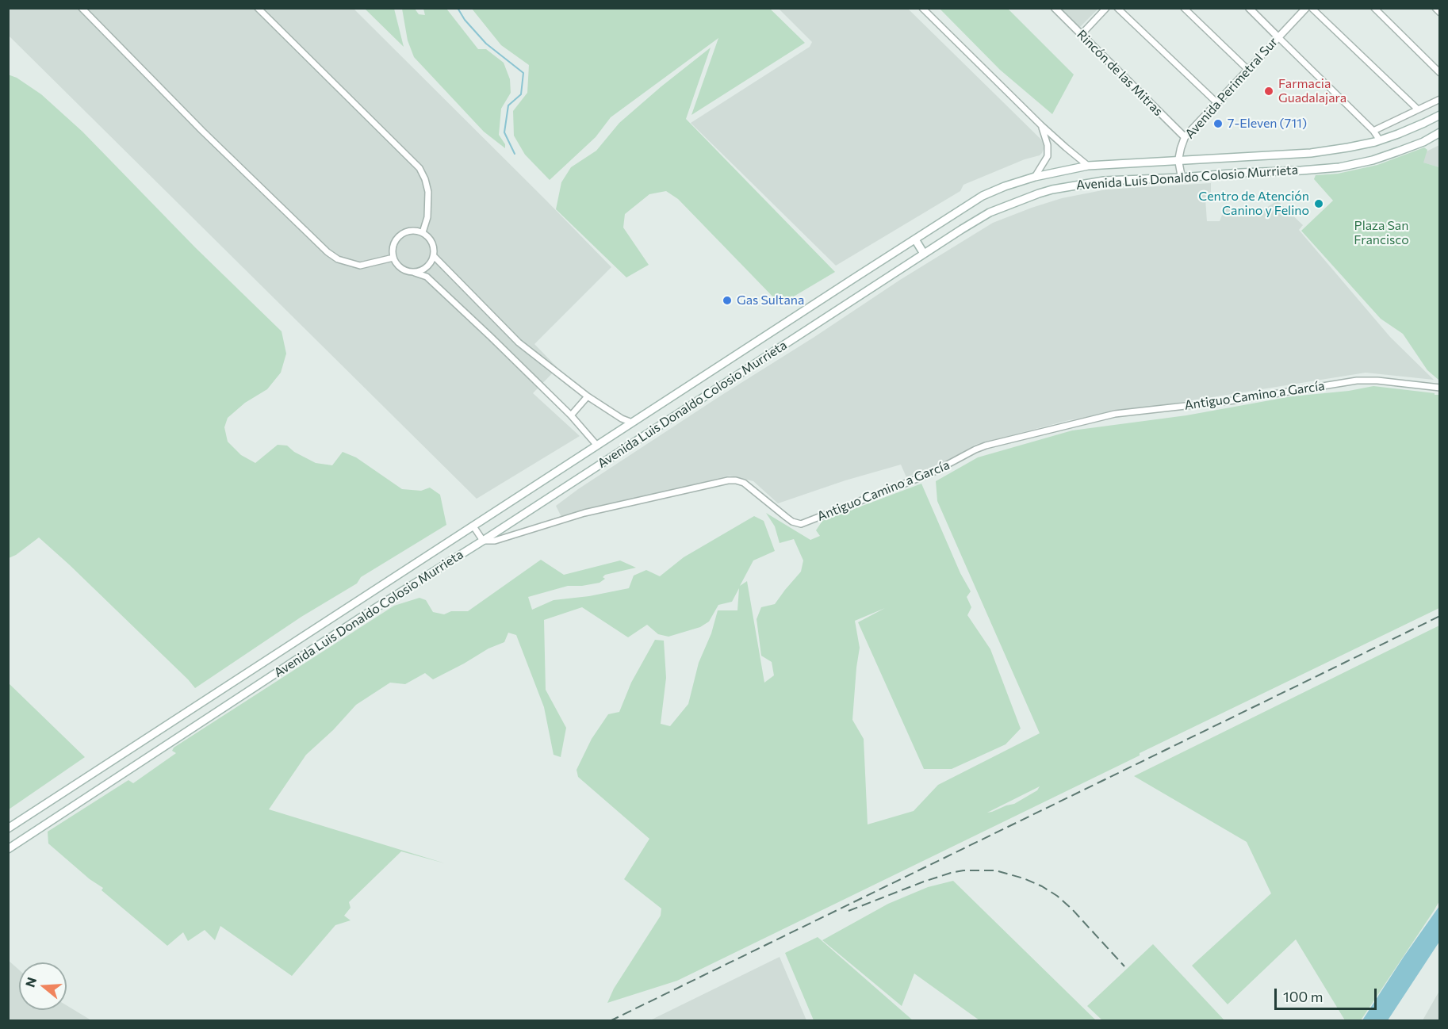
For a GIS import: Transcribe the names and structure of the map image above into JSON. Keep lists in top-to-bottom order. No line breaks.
{"streets":{"main road":["Avenida Luis Donaldo Colosio Murrieta"],"street":["Rincón de las Mitras","Avenida Perimetral Sur","Antiguo Camino a García"]},"crossings":[["Rincón de las Mitras","Avenida Perimetral Sur"],["Avenida Perimetral Sur","Avenida Luis Donaldo Colosio Murrieta"],["Avenida Luis Donaldo Colosio Murrieta","Antiguo Camino a García"]],"parks":["Plaza San Francisco"],"places":["Farmacia Guadalajara","7-Eleven (711)","Centro de Atención Canino y Felino","Gas Sultana"],"scale_bar":"100 m","north":"left"}
